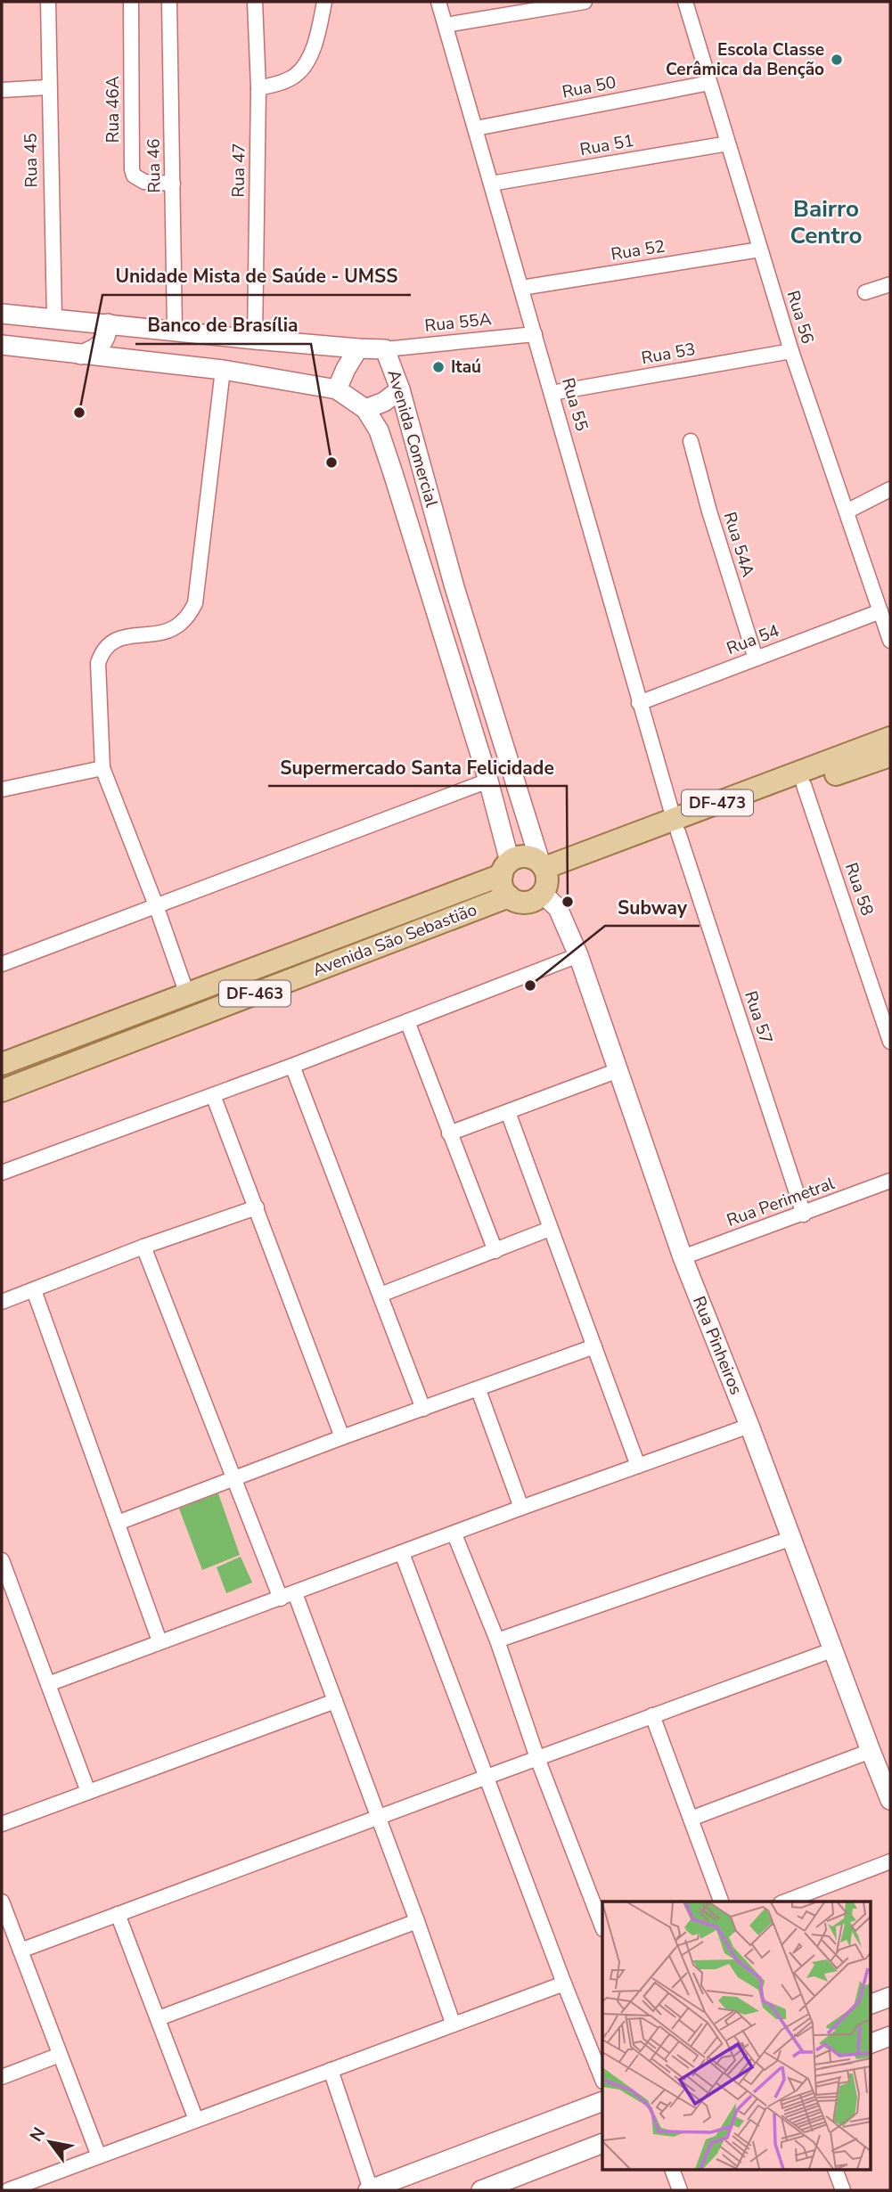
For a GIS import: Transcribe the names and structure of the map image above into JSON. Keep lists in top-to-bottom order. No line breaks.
{"streets":{"main road":["DF-473","Avenida São Sebastião","DF-463"],"street":["Rua 50","Rua 46A","Rua 51","Rua 45","Rua 46","Rua 47","Rua 52","Rua 56","Rua 55A","Rua 53","Rua 55","Avenida Comercial","Rua 54A","Rua 54","Rua 58","Rua 57","Rua Perimetral","Rua Pinheiros"]},"crossings":[["Rua 50","Rua 56"],["Rua 50","Rua 55"],["Rua 46A","Rua 46"],["Rua 51","Rua 56"],["Rua 51","Rua 55"],["Rua 45","Avenida Comercial"],["Rua 46","Avenida Comercial"],["Rua 47","Avenida Comercial"],["Rua 52","Rua 56"],["Rua 52","Rua 55"],["Rua 56","Rua 53"],["Rua 56","Rua 54"],["Rua 55A","Rua 55"],["Rua 55A","Avenida Comercial"],["Rua 53","Rua 55"],["Rua 55","Rua 54"],["Rua 55","DF-473"],["Rua 55","Rua 57"],["Avenida Comercial","DF-473"],["Avenida Comercial","Avenida São Sebastião"],["Avenida Comercial","Rua Pinheiros"],["Rua 54A","Rua 54"],["DF-473","Rua 58"],["DF-473","Avenida São Sebastião"],["DF-473","Rua 57"],["DF-473","Rua Pinheiros"],["Avenida São Sebastião","Rua Pinheiros"],["Rua 57","Rua Perimetral"],["Rua Perimetral","Rua Pinheiros"]],"districts":["Bairro Centro"],"places":["Escola Classe Cerâmica da Benção","Itaú","Unidade Mista de Saúde - UMSS","Banco de Brasília","Supermercado Santa Felicidade","Subway"],"north":"top left"}
